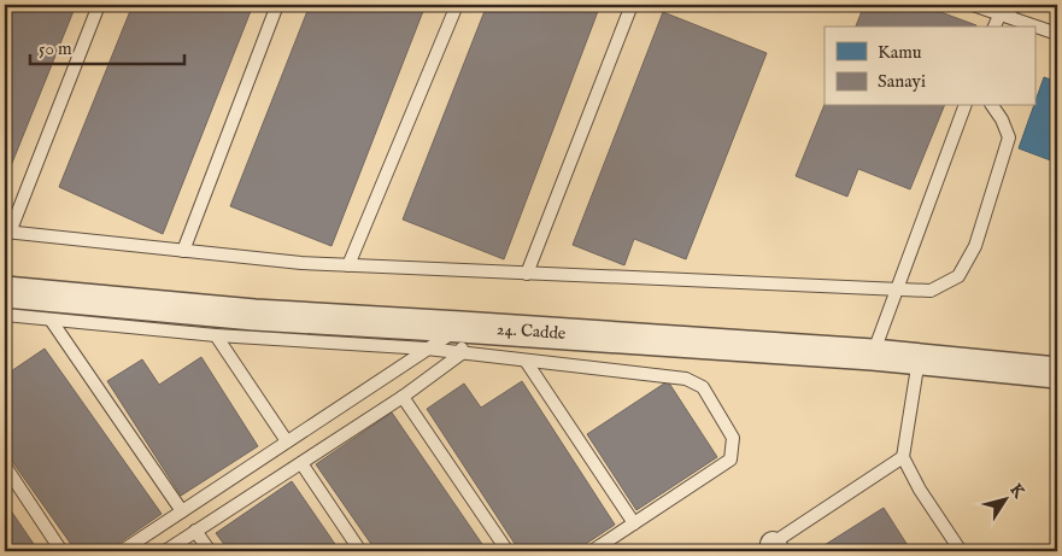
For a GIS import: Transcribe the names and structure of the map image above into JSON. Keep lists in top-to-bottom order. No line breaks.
{"streets":{"street":["24. Cadde"]},"legend":["Kamu","Sanayi"],"scale_bar":"50 m","north":"top right"}
